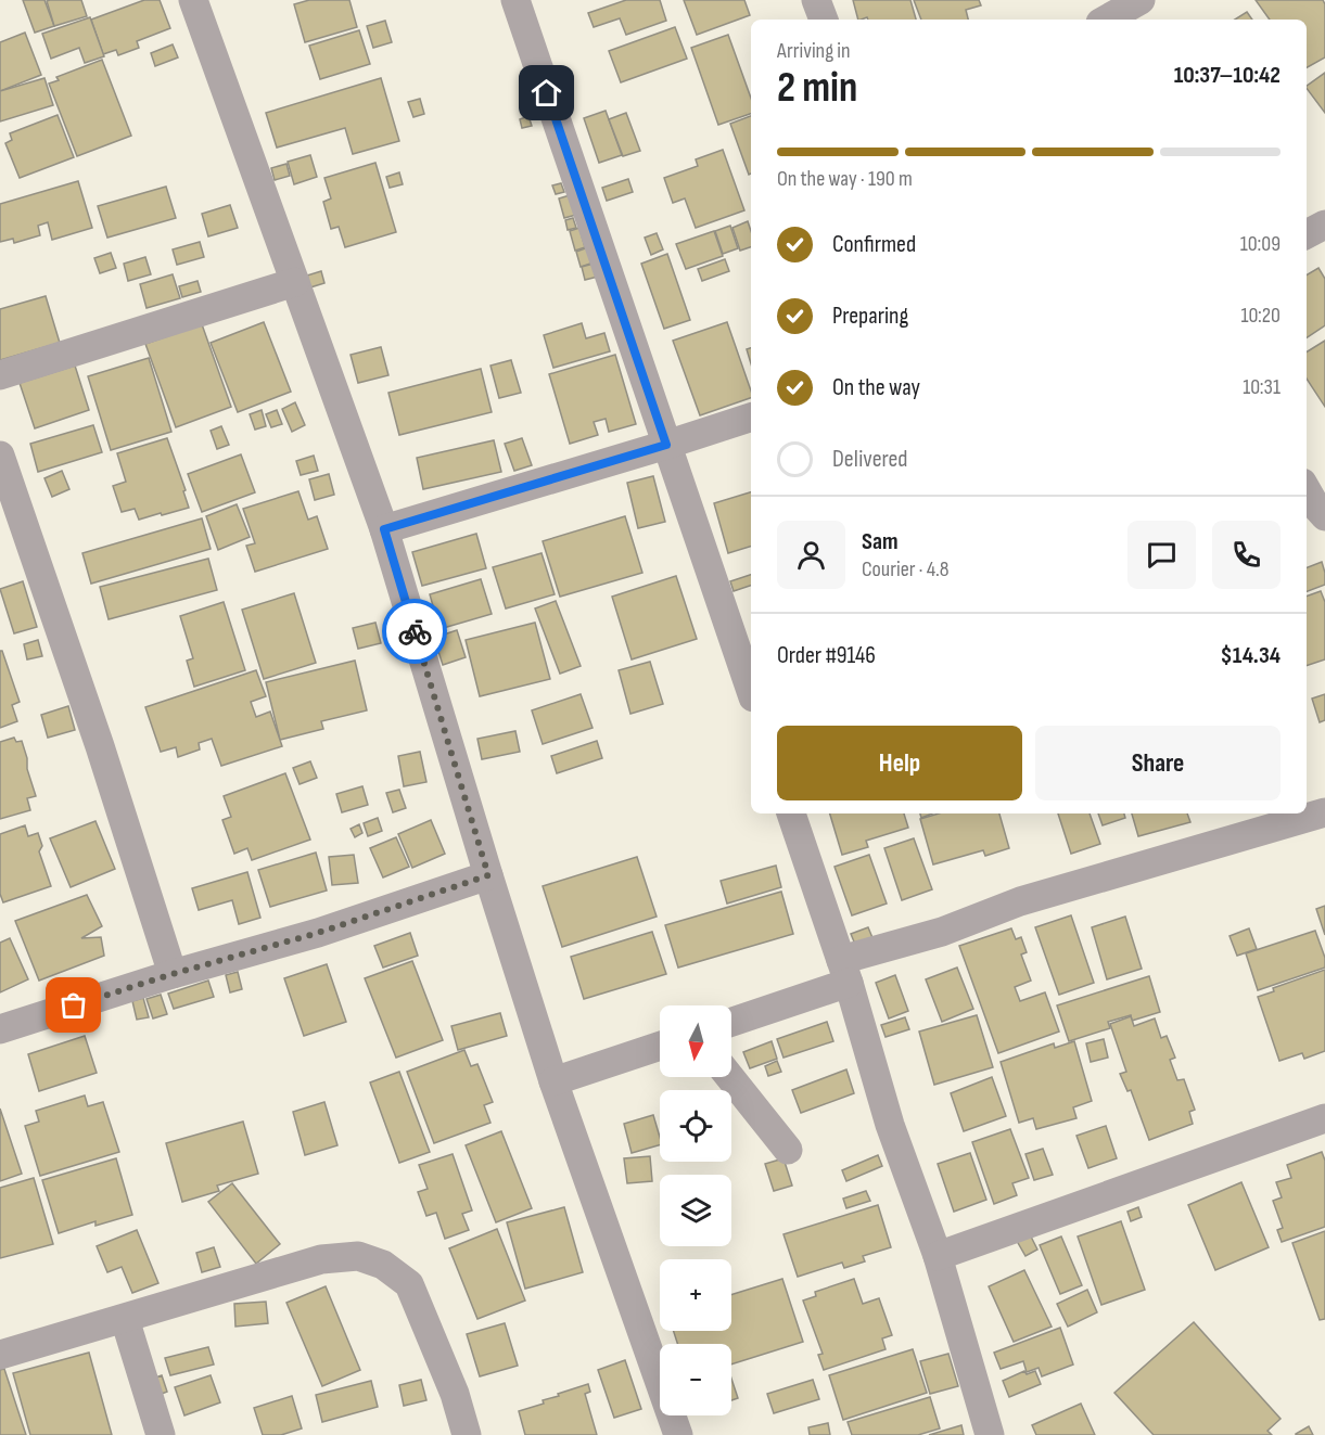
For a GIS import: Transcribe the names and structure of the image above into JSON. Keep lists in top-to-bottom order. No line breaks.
{"north":"bottom","page":{"heading":["2 min","Arriving in","10:37–10:42"],"panel":["Sam","Courier · 4.8","Order #9146","$14.34"],"bar":"On the way · 190 m","list":[["Confirmed","10:09"],["Preparing","10:20"],["On the way","10:31"],"Delivered"],"buttons":["Help","Share"],"map_buttons":["+","−"]}}
